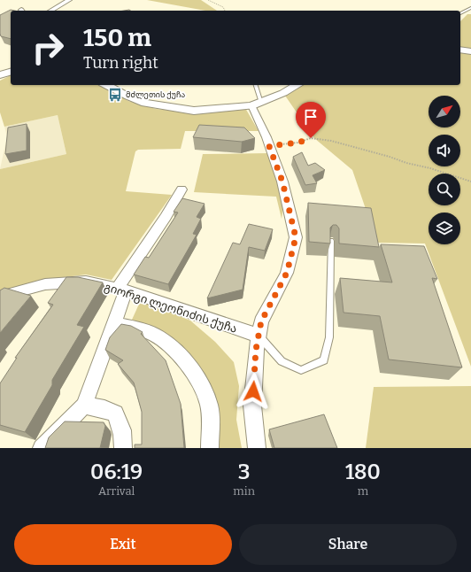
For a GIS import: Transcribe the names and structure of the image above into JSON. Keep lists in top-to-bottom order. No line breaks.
{"streets":{"street":["გიორგი ლეონიძის ქუჩა"]},"places":{"bus stop":["მძლეთის ქუჩა"]},"north":"top right","page":{"turn":["150 m","Turn right"],"eta":["06:19","Arrival","3","min","180","m"],"buttons":["Exit","Share"]}}
